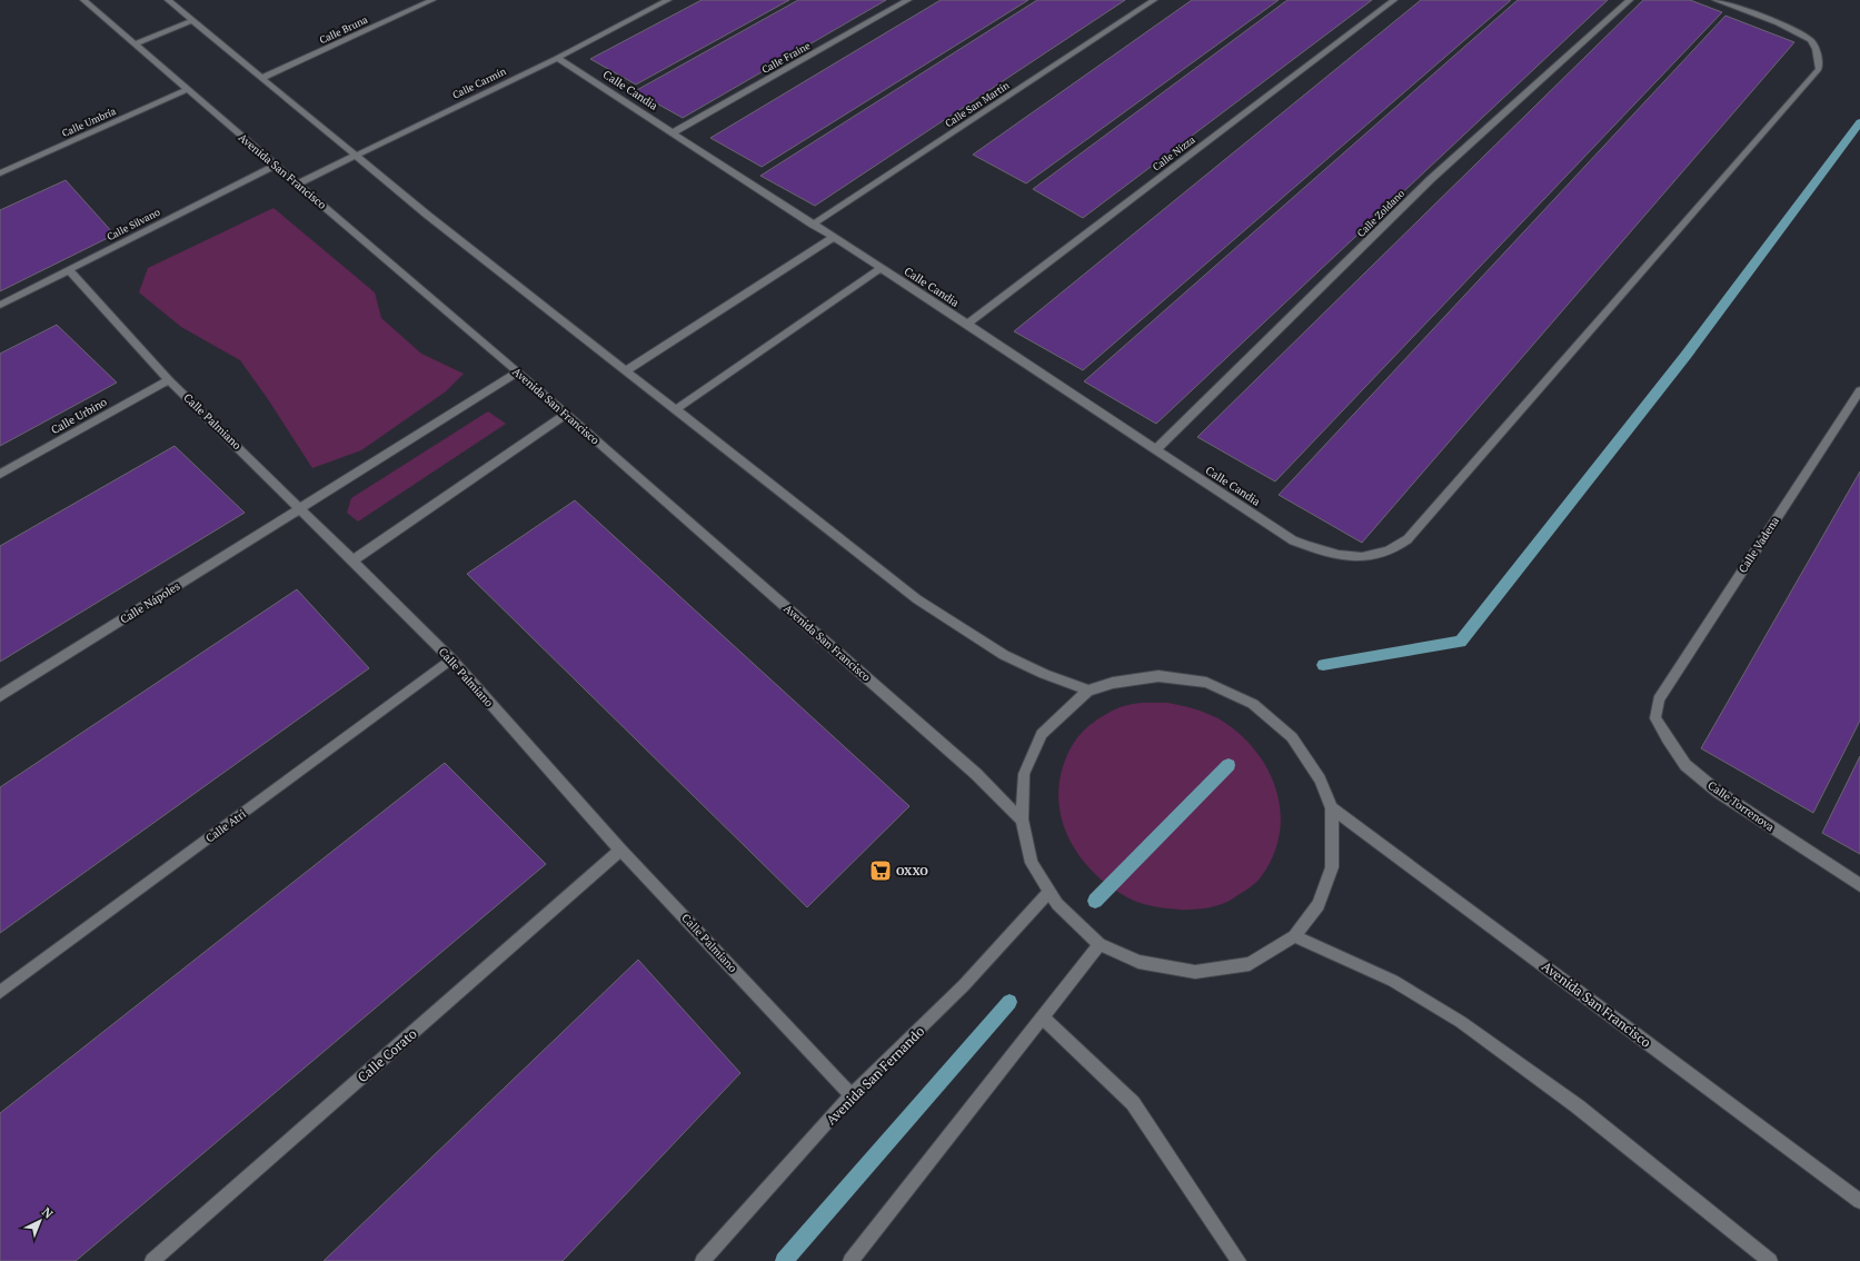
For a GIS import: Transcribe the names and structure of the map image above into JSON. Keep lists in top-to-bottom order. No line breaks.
{"streets":{"street":["Calle Bruna","Calle Fraine","Calle Carmín","Calle Candia","Calle San Martín","Calle Umbría","Calle Nizza","Avenida San Francisco","Calle Zoldano","Calle Silvano","Calle Urbino","Calle Palmiano","Calle Vadena","Calle Nápoles","Calle Torrenova","Calle Atri","Calle Corato","Avenida San Fernando"]},"crossings":[["Calle Fraine","Calle Candia"],["Calle Carmín","Calle Candia"],["Calle Carmín","Avenida San Francisco"],["Calle Candia","Calle San Martín"],["Calle Candia","Calle Nizza"],["Calle Candia","Calle Zoldano"],["Calle Umbría","Avenida San Francisco"],["Avenida San Francisco","Calle Silvano"],["Avenida San Francisco","Calle Nápoles"],["Calle Silvano","Calle Palmiano"],["Calle Urbino","Calle Palmiano"],["Calle Palmiano","Calle Nápoles"],["Calle Palmiano","Calle Atri"],["Calle Palmiano","Calle Corato"],["Calle Palmiano","Avenida San Fernando"],["Calle Vadena","Calle Torrenova"]],"places":{"supermarket":["OXXO"]},"north":"top right"}
